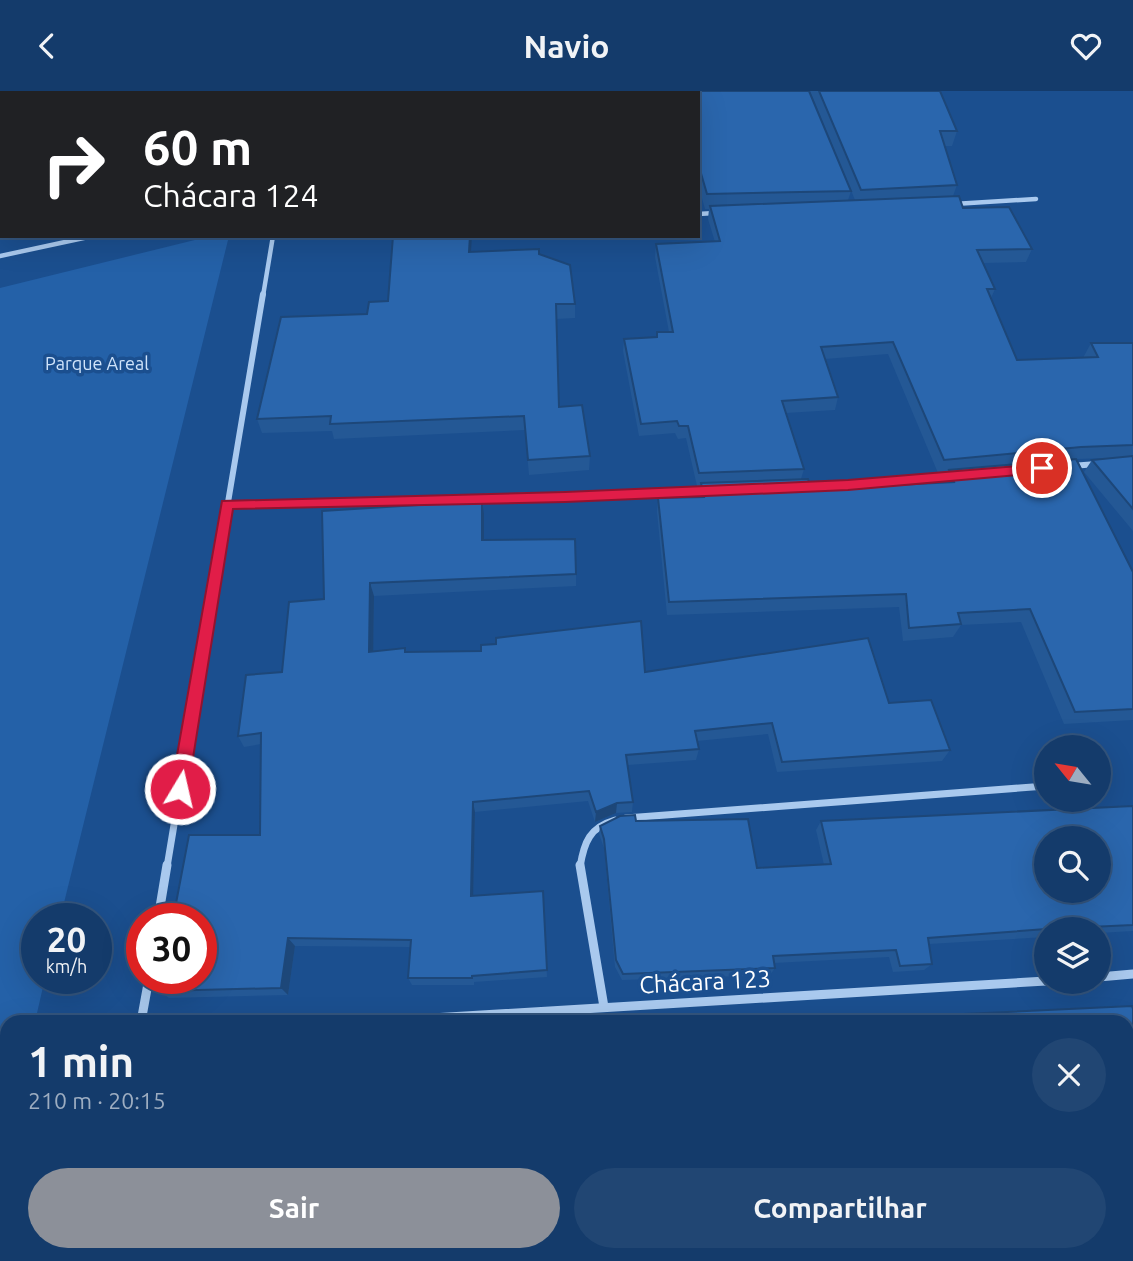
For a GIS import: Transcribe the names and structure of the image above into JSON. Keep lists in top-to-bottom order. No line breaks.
{"streets":{"street":["Chácara 123"]},"parks":["Parque Areal"],"north":"top left","page":{"header":"Navio","turn":["60 m","Chácara 124"],"speed":"20 km/h","limit":"30","heading":["1 min","210 m · 20:15"],"buttons":["Sair","Compartilhar"]}}
